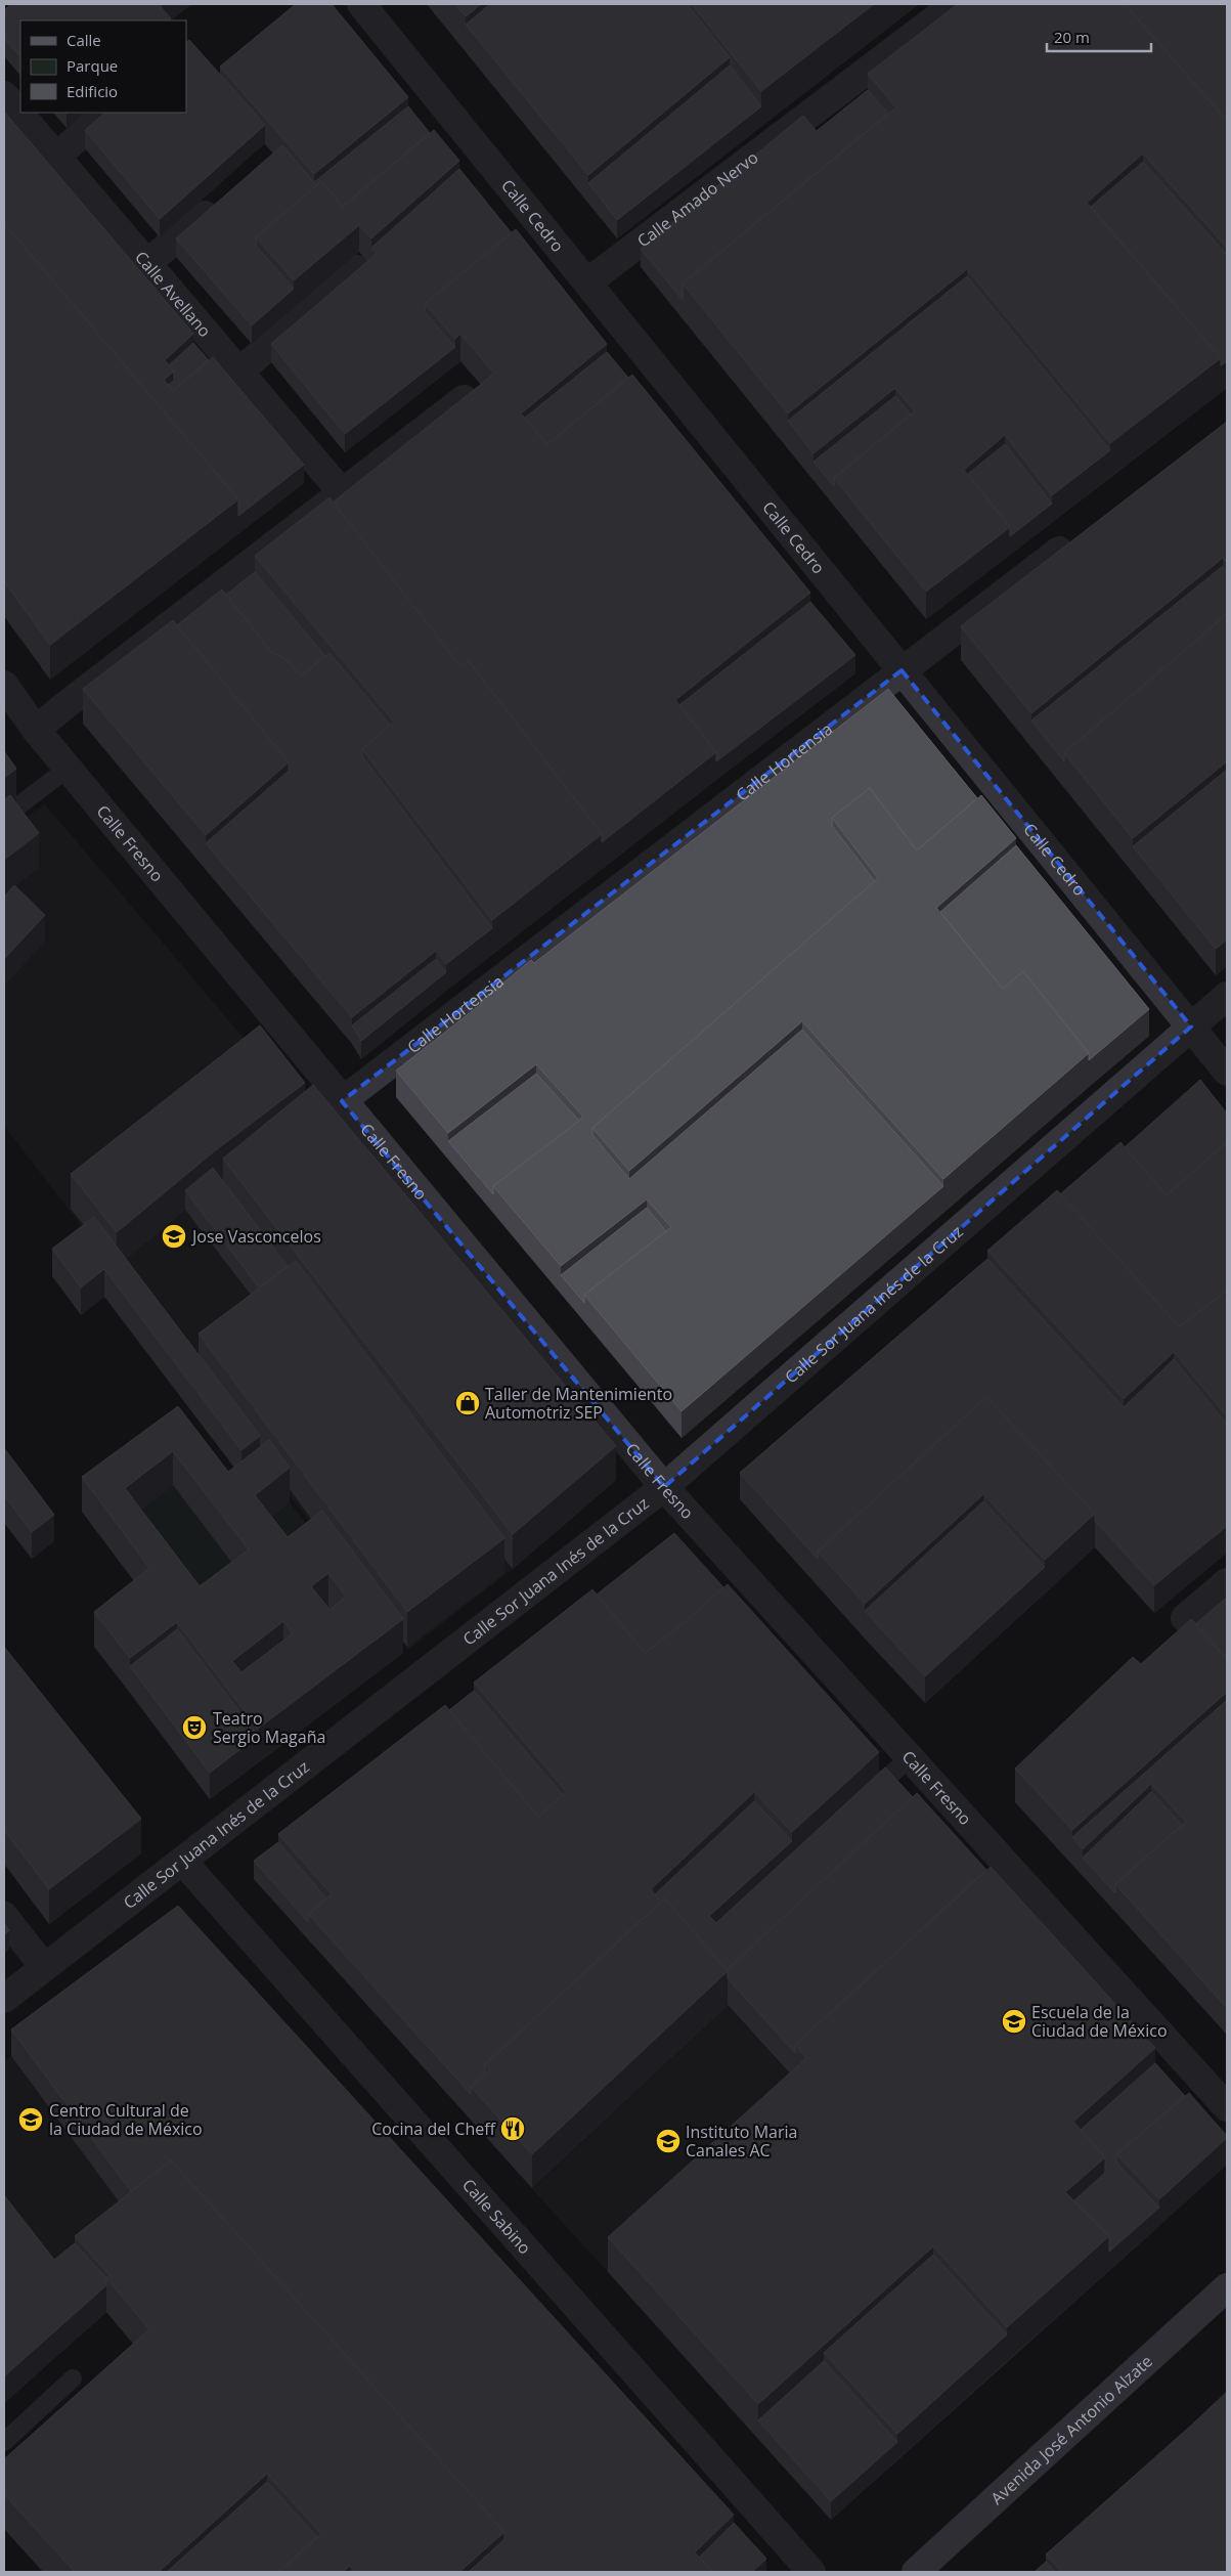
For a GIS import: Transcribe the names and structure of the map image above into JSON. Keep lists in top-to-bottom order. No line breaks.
{"streets":{"main road":["Avenida José Antonio Alzate"],"street":["Calle Amado Nervo","Calle Cedro","Calle Avellano","Calle Hortensia","Calle Fresno","Calle Sor Juana Inés de la Cruz","Calle Sabino"]},"crossings":[["Calle Amado Nervo","Calle Cedro"],["Calle Cedro","Calle Hortensia"],["Calle Cedro","Calle Sor Juana Inés de la Cruz"],["Calle Hortensia","Calle Fresno"],["Calle Fresno","Calle Sor Juana Inés de la Cruz"],["Calle Sor Juana Inés de la Cruz","Calle Sabino"]],"places":{"school or university":["Jose Vasconcelos","Escuela de la Ciudad de México","Centro Cultural de la Ciudad de México","Instituto Maria Canales AC"],"shop":["Taller de Mantenimiento Automotriz SEP"],"theatre":["Teatro Sergio Magaña"],"restaurant":["Cocina del Cheff"]},"legend":["Calle","Parque","Edificio"],"scale_bar":"20 m"}
